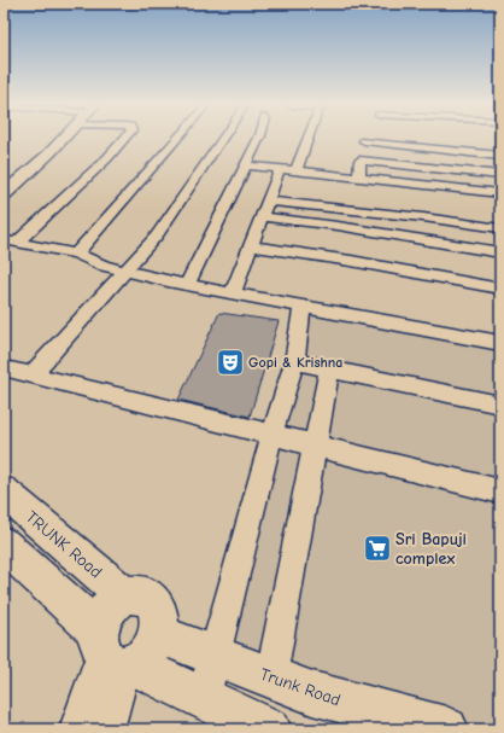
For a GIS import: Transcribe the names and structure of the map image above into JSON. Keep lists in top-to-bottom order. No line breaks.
{"streets":{"main road":["TRUNK Road","Trunk Road"]},"places":{"theatre":["Gopi & Krishna"],"supermarket":["Sri Bapuji complex"]}}
